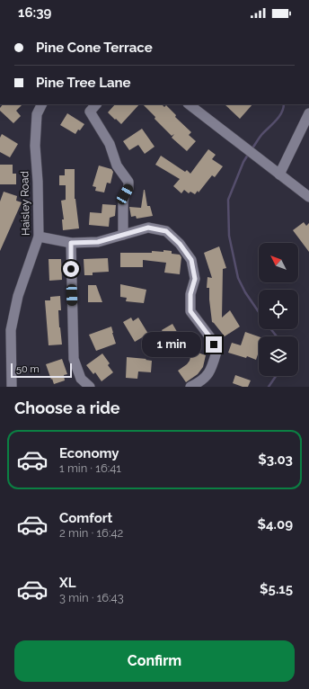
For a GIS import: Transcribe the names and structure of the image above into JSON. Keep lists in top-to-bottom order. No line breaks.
{"streets":{"street":["Haisley Road"]},"scale_bar":"50 m","north":"top left","page":{"status":"16:39","banner":["Pine Cone Terrace","Pine Tree Lane"],"bubble":"1 min","scale":"50 m","heading":"Choose a ride","list":[{"name":"Economy","note":"1 min · 16:41","value":"$3.03"},{"name":"Comfort","note":"2 min · 16:42","value":"$4.09"},{"name":"XL","note":"3 min · 16:43","value":"$5.15"}],"buttons":"Confirm"}}
